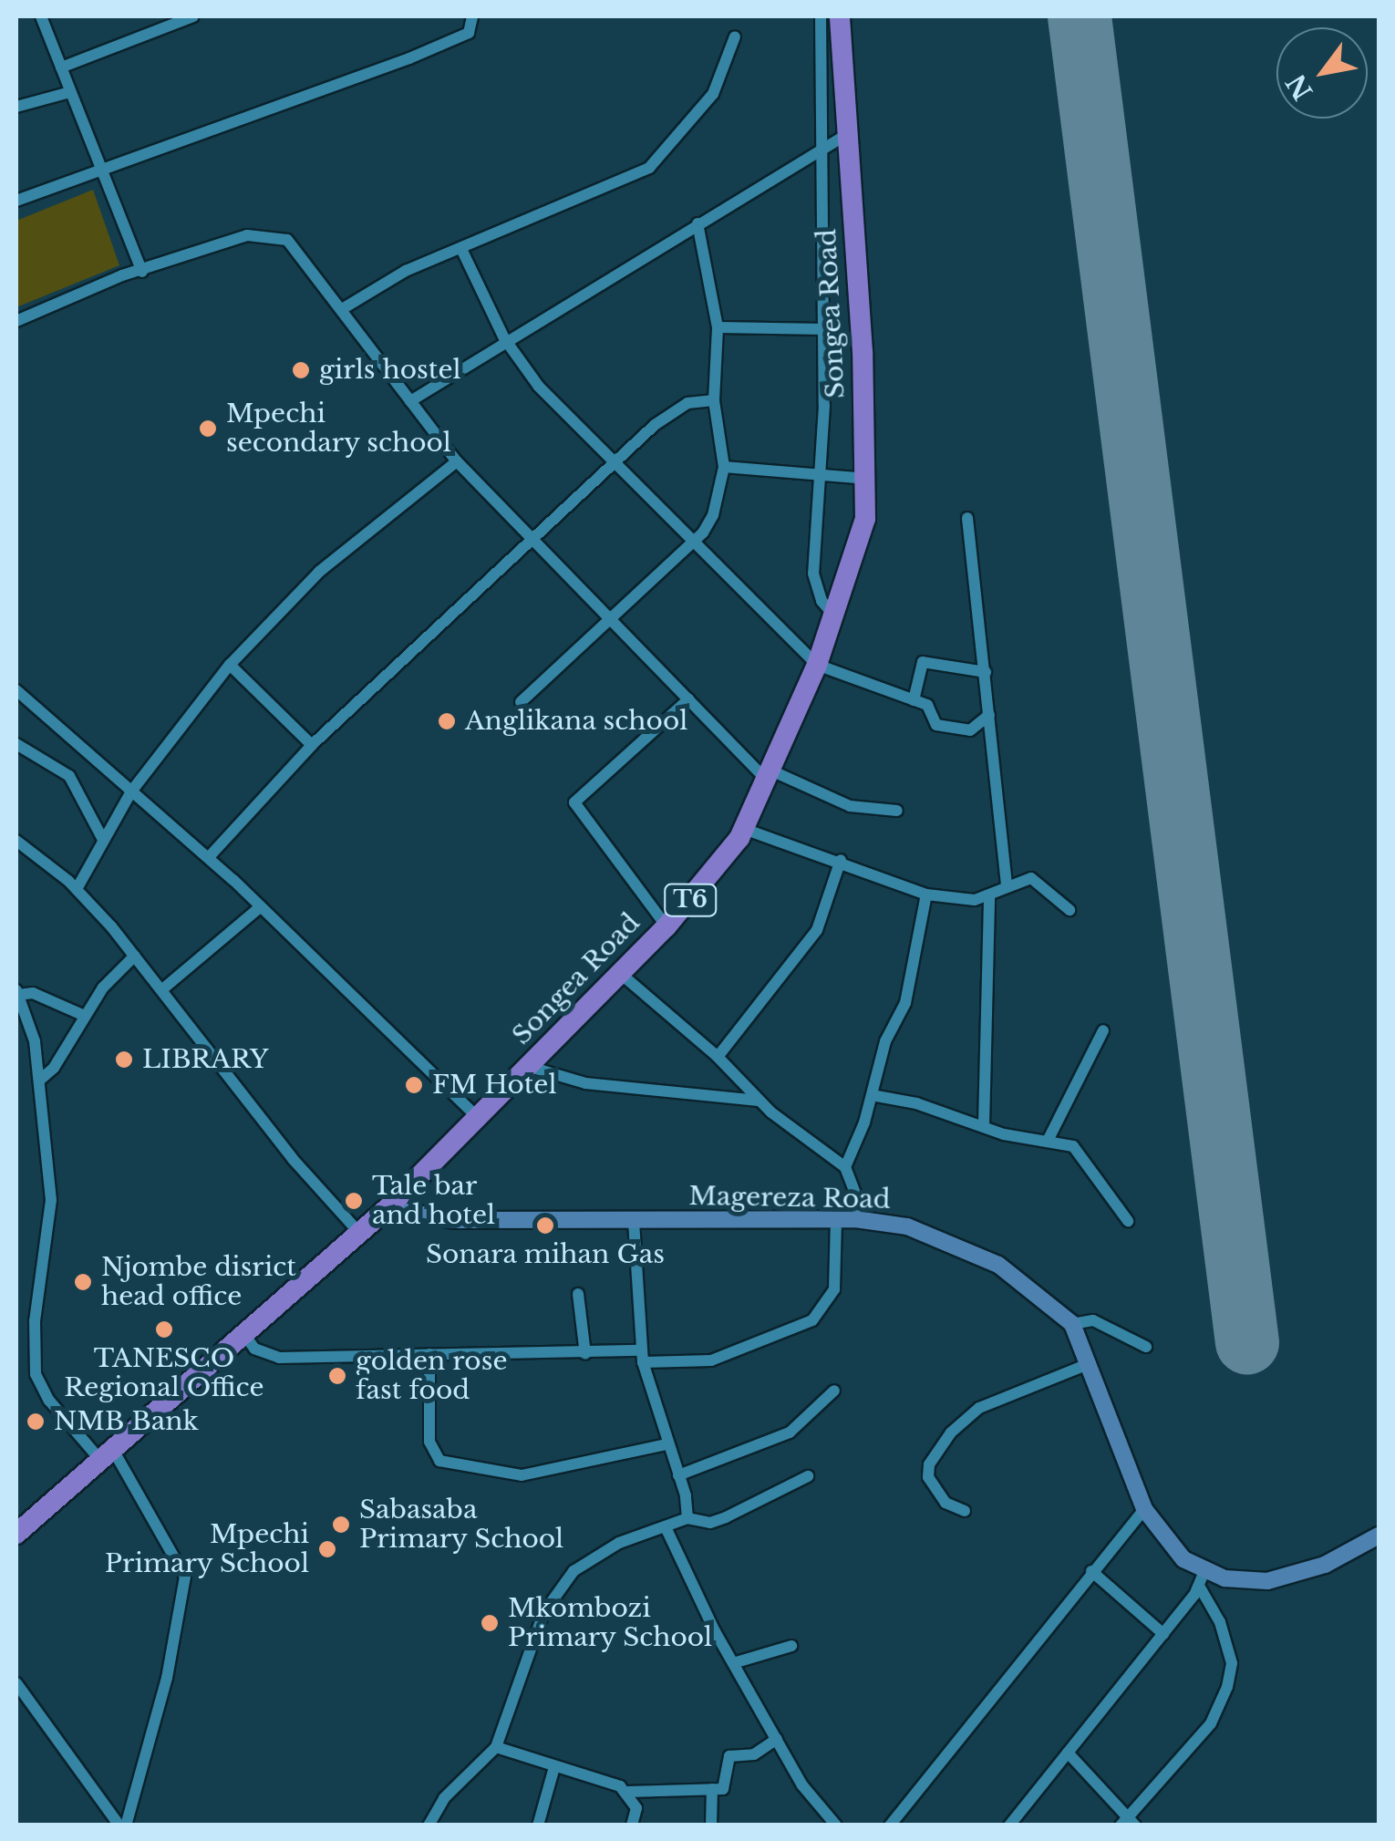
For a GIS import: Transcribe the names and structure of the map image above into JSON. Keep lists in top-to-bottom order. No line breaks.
{"streets":{"highway":["Songea Road","T6"],"street":["Magereza Road"]},"crossings":[["Songea Road","Magereza Road"]],"places":["girls hostel","Mpechi secondary school","Anglikana school","LIBRARY","FM Hotel","Tale bar and hotel","Sonara mihan Gas","Njombe disrict head office","TANESCO Regional Office","golden rose fast food","NMB Bank","Sabasaba Primary School","Mpechi Primary School","Mkombozi Primary School"],"north":"bottom left"}
